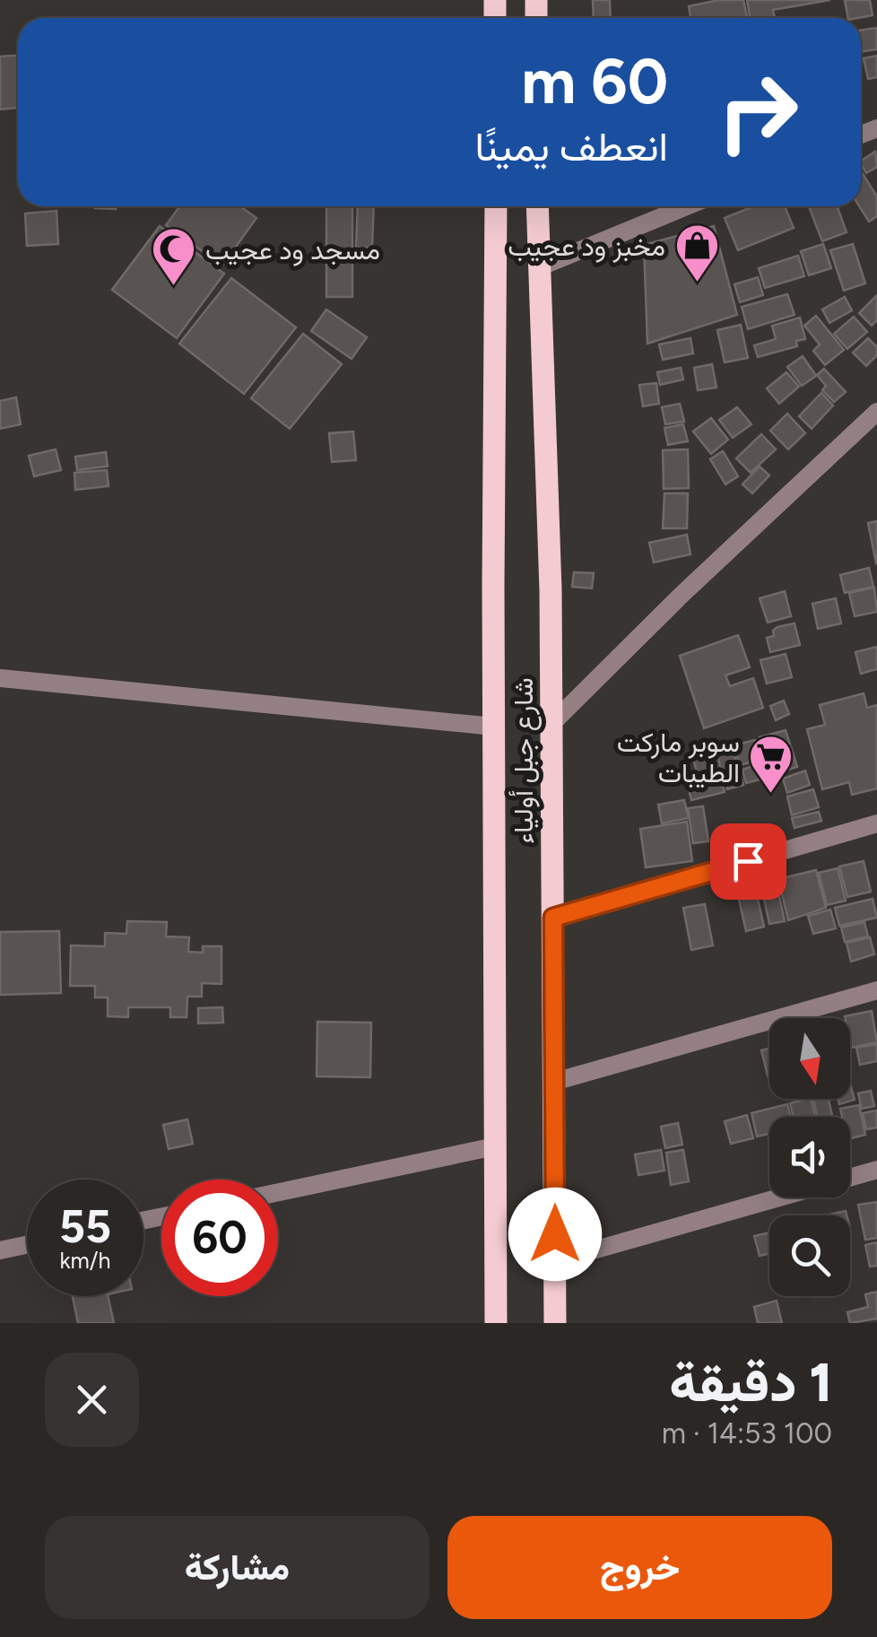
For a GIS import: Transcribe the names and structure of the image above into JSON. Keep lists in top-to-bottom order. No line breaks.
{"streets":{"main road":["شارع جبل أولياء"]},"places":{"shop":["مخبز ود عجيب"],"mosque":["مسجد ود عجيب"],"supermarket":["سوبر ماركت الطيبات"]},"north":"bottom","page":{"turn":["60 m","انعطف يمينًا"],"speed":"55 km/h","limit":"60","heading":["1 دقيقة","100 m · 14:53"],"buttons":["خروج","مشاركة"]}}
